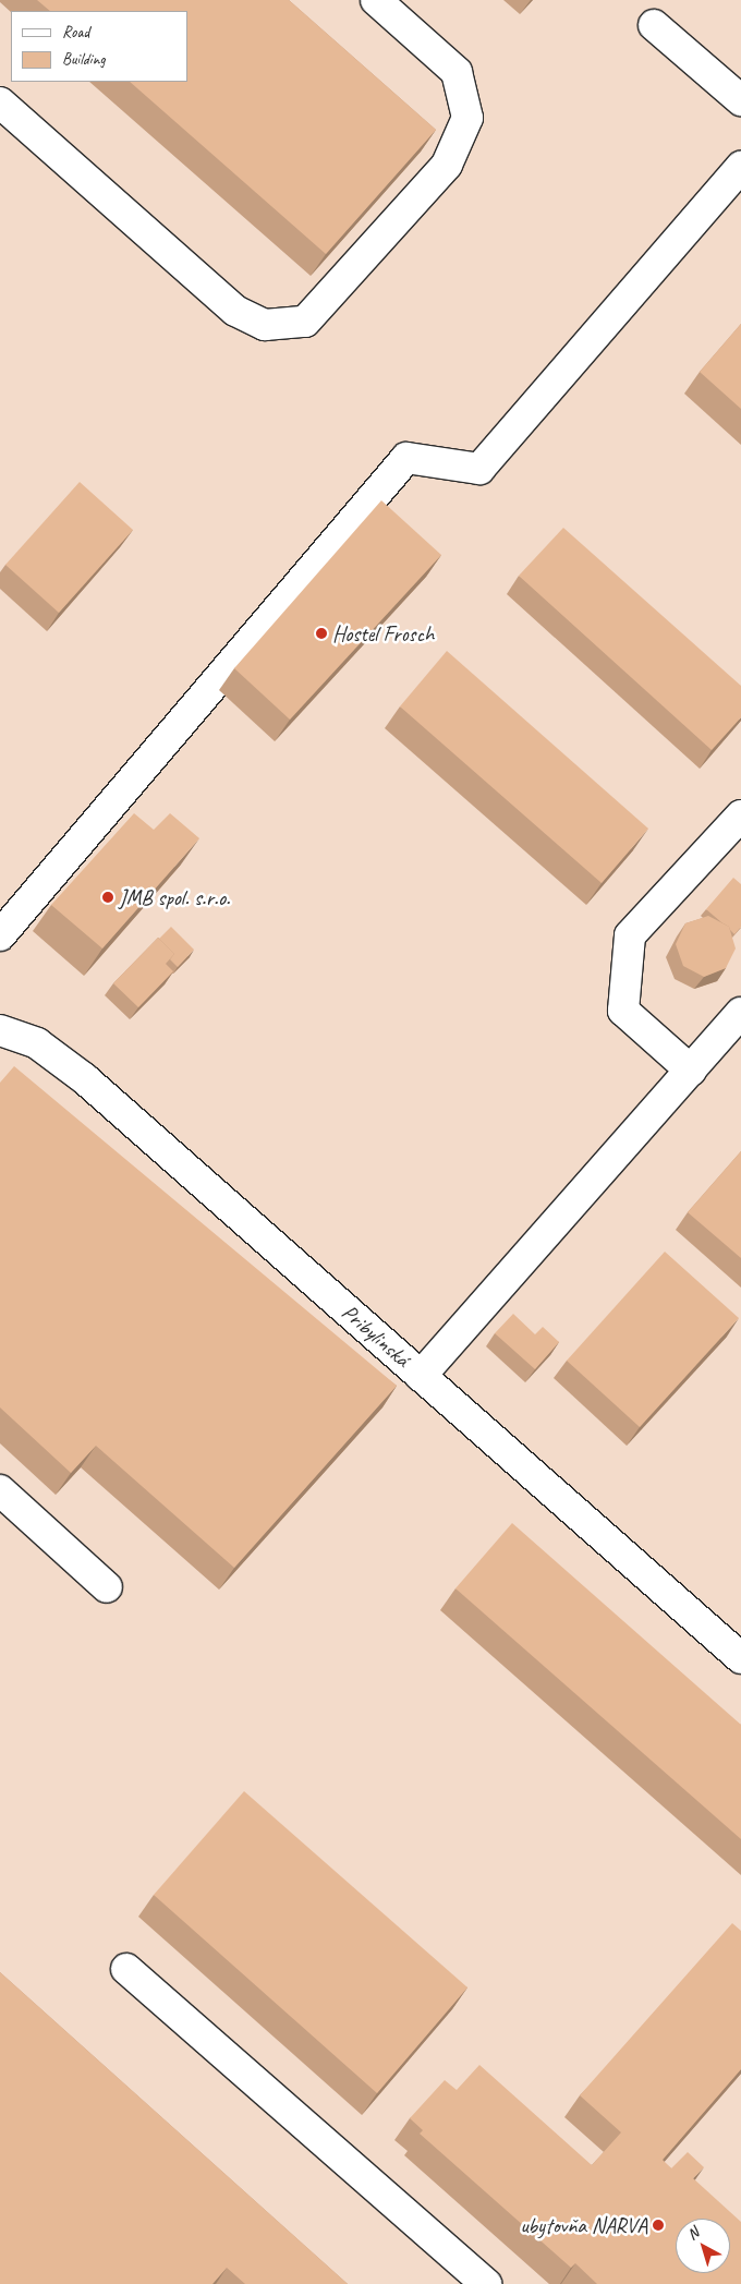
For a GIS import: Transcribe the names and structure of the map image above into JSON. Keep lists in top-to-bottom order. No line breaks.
{"streets":{"street":["Pribylinská"]},"places":["Hostel Frosch","JMB spol. s.r.o.","ubytovňa NARVA"],"legend":["Road","Building"],"north":"top left"}
